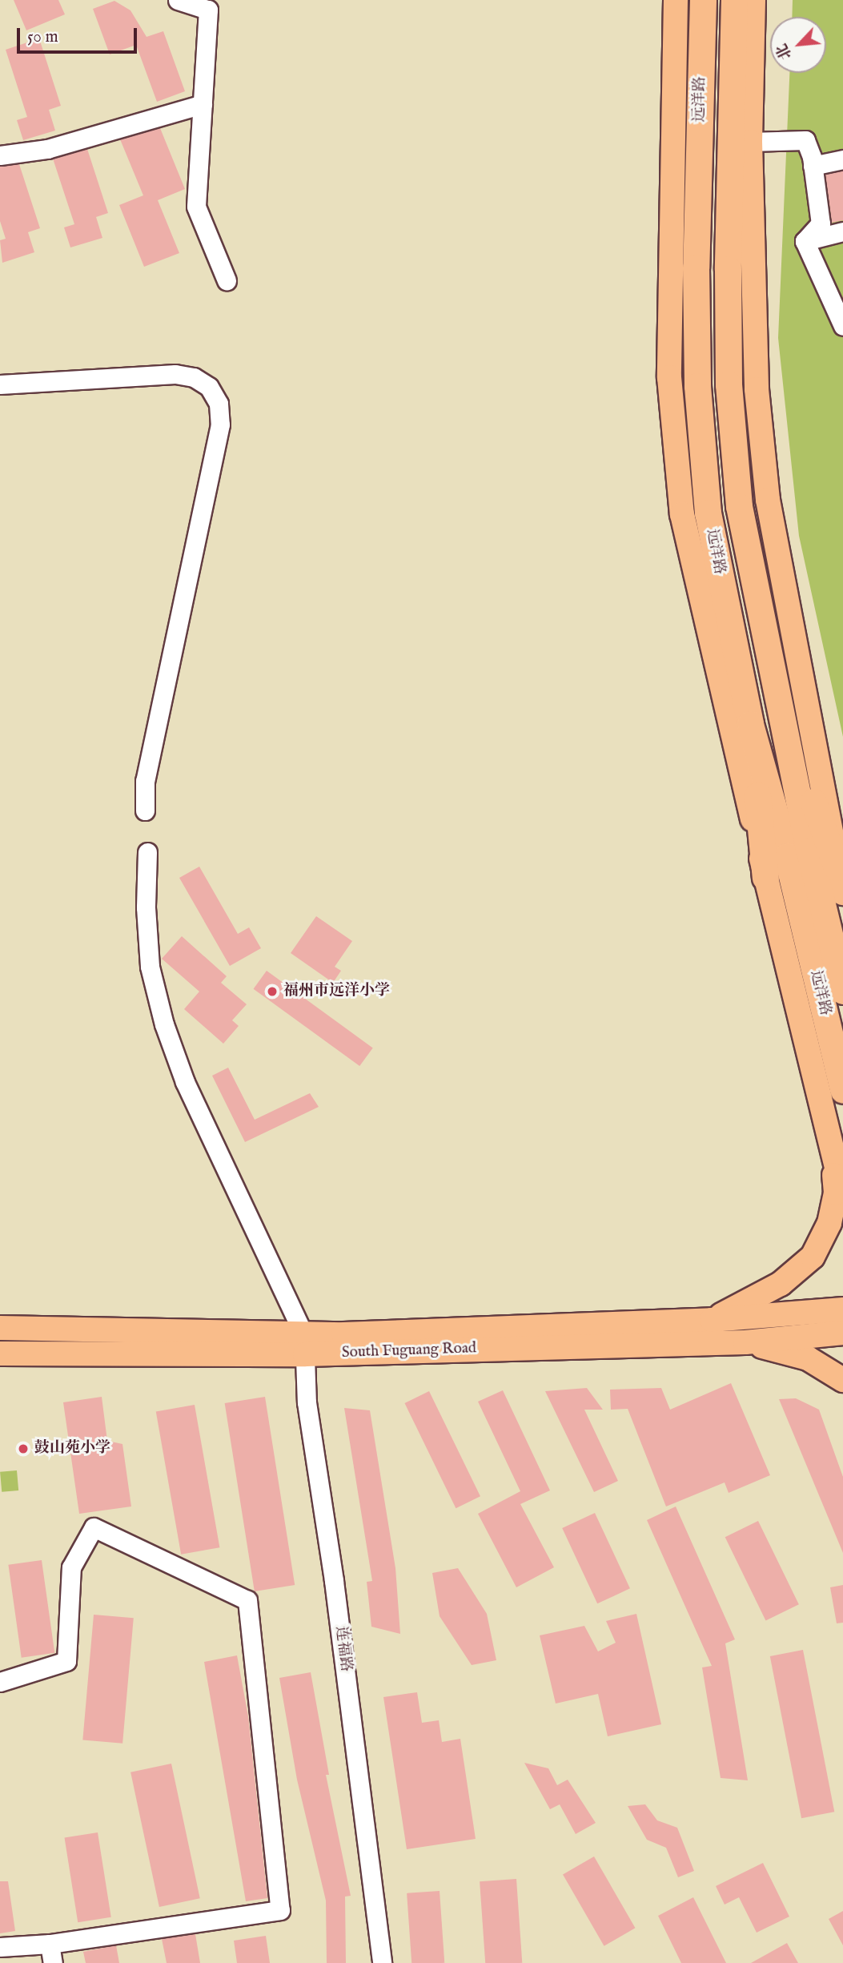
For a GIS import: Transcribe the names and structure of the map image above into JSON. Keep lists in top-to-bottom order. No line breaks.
{"streets":{"highway":["远洋路"],"main road":["South Fuguang Road"],"street":["连福路"]},"crossings":[["South Fuguang Road","连福路"]],"places":["福州市远洋小学","鼓山苑小学"],"scale_bar":"50 m","north":"bottom left"}
